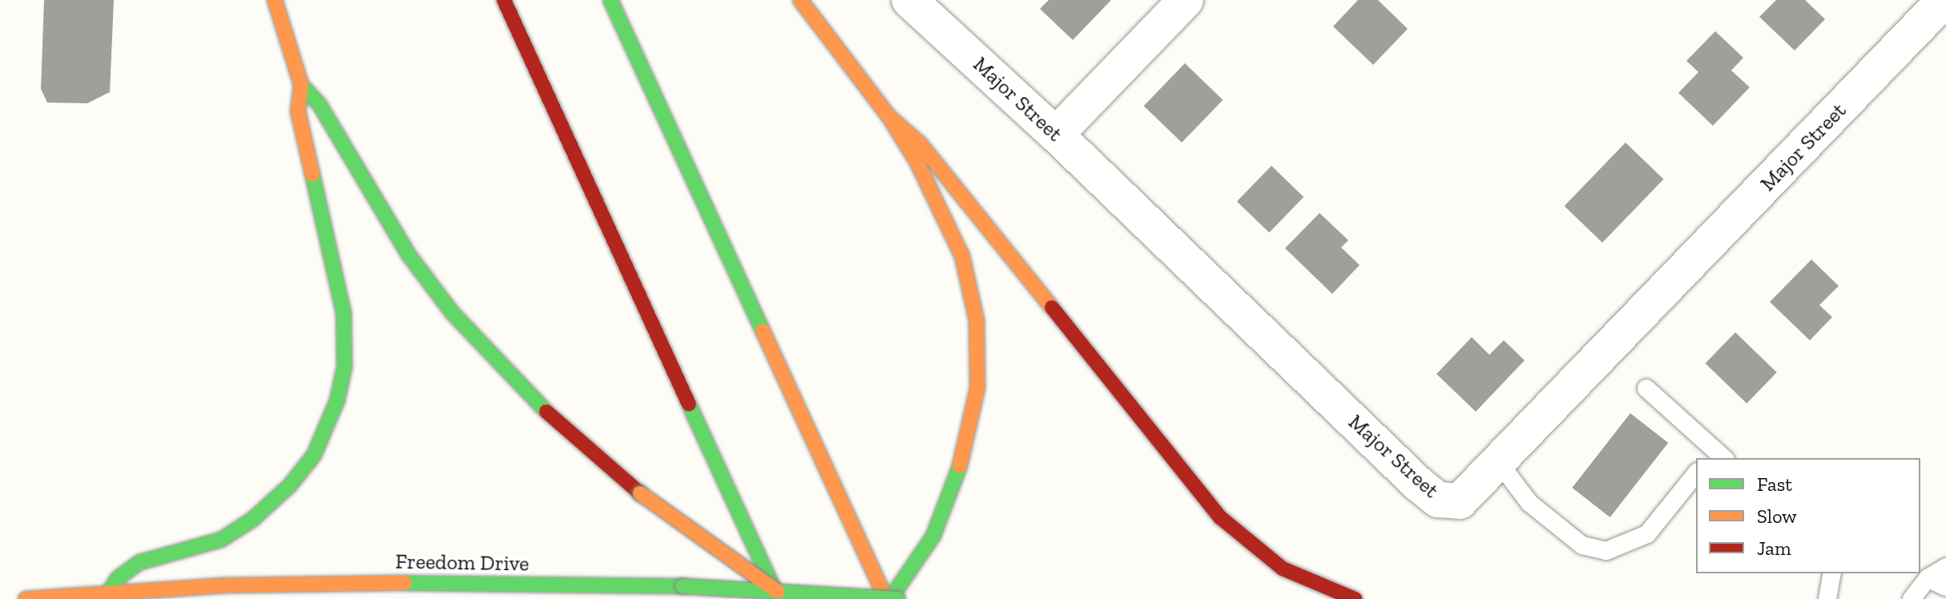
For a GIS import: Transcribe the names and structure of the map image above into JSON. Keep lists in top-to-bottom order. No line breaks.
{"streets":{"main road":["Freedom Drive"],"street":["Major Street"]},"legend":["Fast","Slow","Jam"]}
